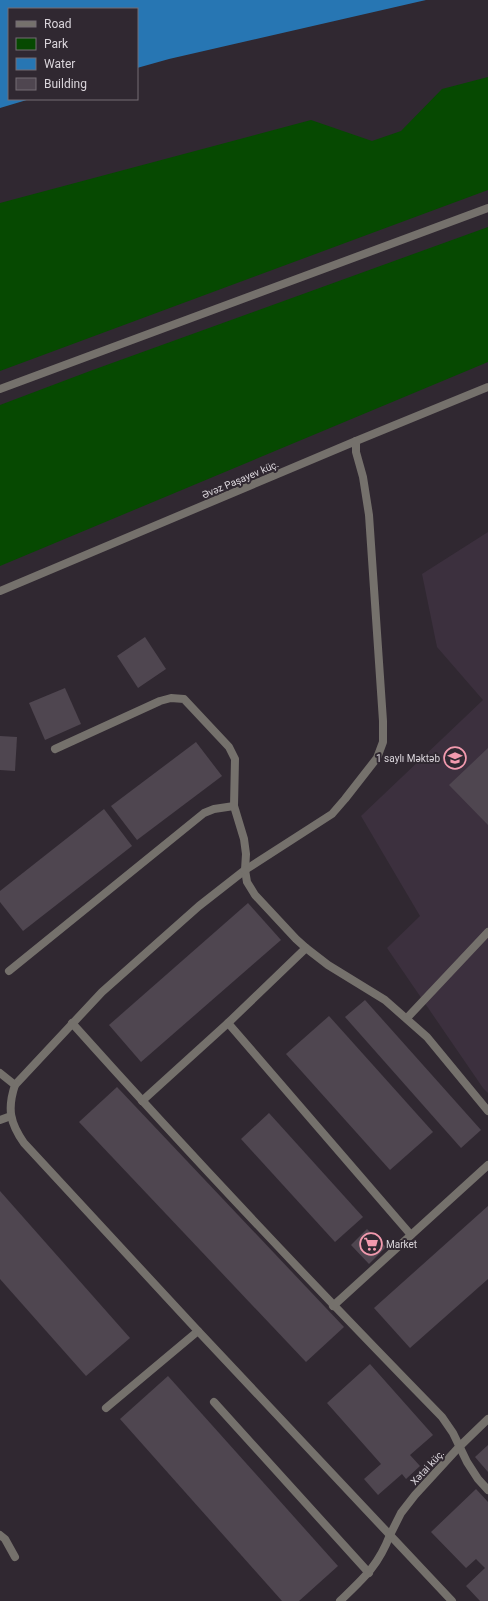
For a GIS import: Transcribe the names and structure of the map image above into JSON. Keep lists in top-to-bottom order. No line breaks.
{"streets":{"street":["Əvəz Paşayev küç.","Xətai küç."]},"places":{"school or university":["1 saylı Məktəb"],"supermarket":["Market"]},"legend":["Road","Park","Water","Building"]}
